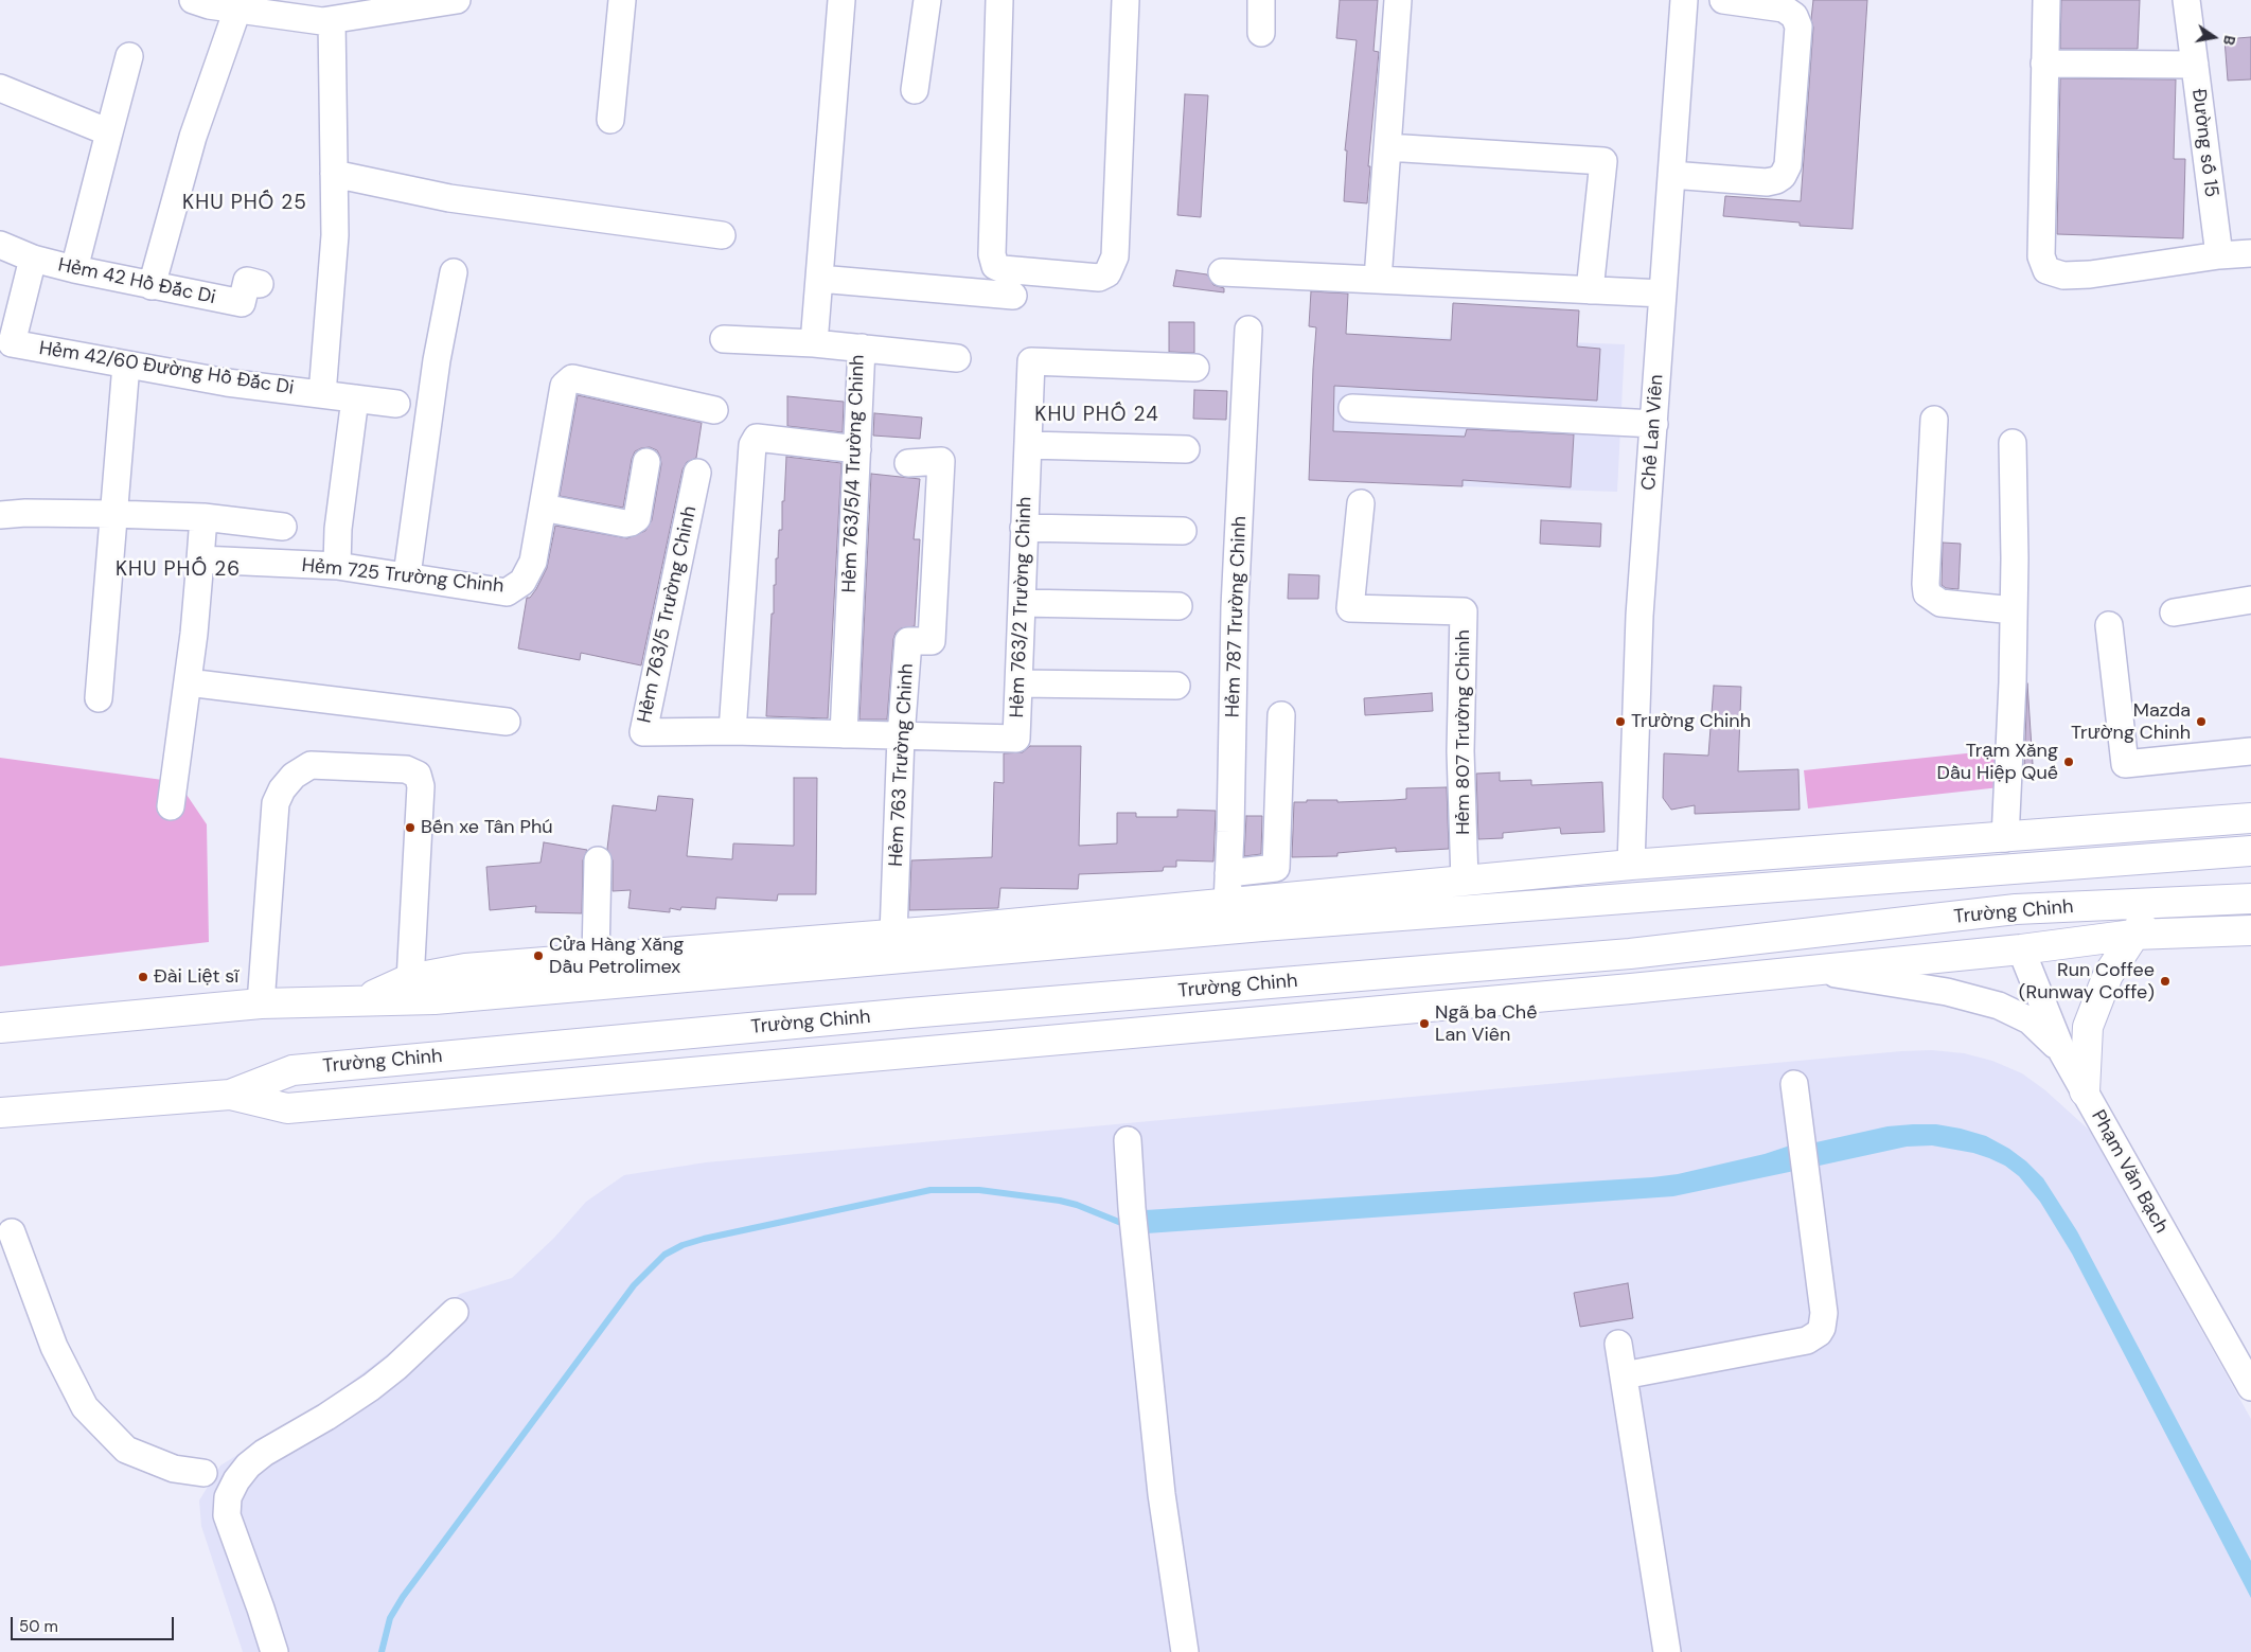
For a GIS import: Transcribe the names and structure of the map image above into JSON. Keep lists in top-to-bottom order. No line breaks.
{"streets":{"main road":["Trường Chinh"],"street":["Đường số 15","Hẻm 42 Hồ Đắc Di","Hẻm 42/60 Đường Hồ Đắc Di","Chế Lan Viên","Hẻm 763/5/4 Trường Chinh","Hẻm 725 Trường Chinh","Hẻm 763/2 Trường Chinh","Hẻm 763/5 Trường Chinh","Hẻm 787 Trường Chinh","Hẻm 807 Trường Chinh","Hẻm 763 Trường Chinh","Phạm Văn Bạch"]},"crossings":[["Hẻm 42 Hồ Đắc Di","Hẻm 42/60 Đường Hồ Đắc Di"],["Hẻm 763/5/4 Trường Chinh","Hẻm 763/5 Trường Chinh"],["Hẻm 763/2 Trường Chinh","Hẻm 763/5 Trường Chinh"],["Hẻm 763/2 Trường Chinh","Hẻm 763 Trường Chinh"],["Hẻm 763/5 Trường Chinh","Hẻm 763 Trường Chinh"],["Trường Chinh","Phạm Văn Bạch"]],"districts":["KHU PHỐ 25","KHU PHỐ 24","KHU PHỐ 26"],"places":["Trường Chinh","Mazda Trường Chinh","Trạm Xăng Dầu Hiệp Quế","Bến xe Tân Phú","Cửa Hàng Xăng Dầu Petrolimex","Đài Liệt sĩ","Run Coffee (Runway Coffe)","Ngã ba Chế Lan Viên"],"scale_bar":"50 m","north":"right"}
